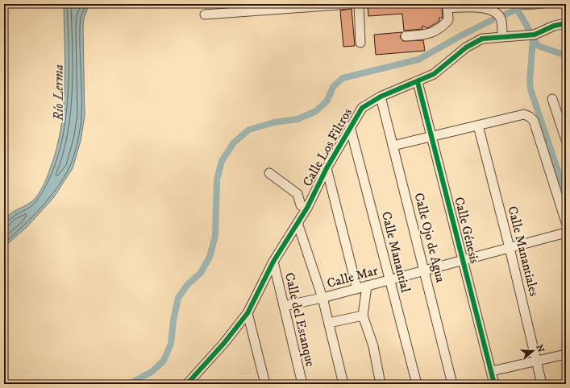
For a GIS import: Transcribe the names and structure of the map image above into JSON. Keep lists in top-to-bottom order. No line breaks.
{"streets":{"street":["Calle Los Filtros","Calle Génesis","Calle Ojo de Agua","Calle Manantiales","Calle Manantial","Calle Mar","Calle del Estanque"]},"crossings":[["Calle Los Filtros","Calle Génesis"],["Calle Los Filtros","Calle Ojo de Agua"],["Calle Los Filtros","Calle Manantial"],["Calle Los Filtros","Calle del Estanque"],["Calle Génesis","Calle Mar"],["Calle Ojo de Agua","Calle Mar"],["Calle Manantiales","Calle Mar"],["Calle Manantial","Calle Mar"],["Calle Mar","Calle del Estanque"]],"water":["Río Lerma"],"north":"right"}
